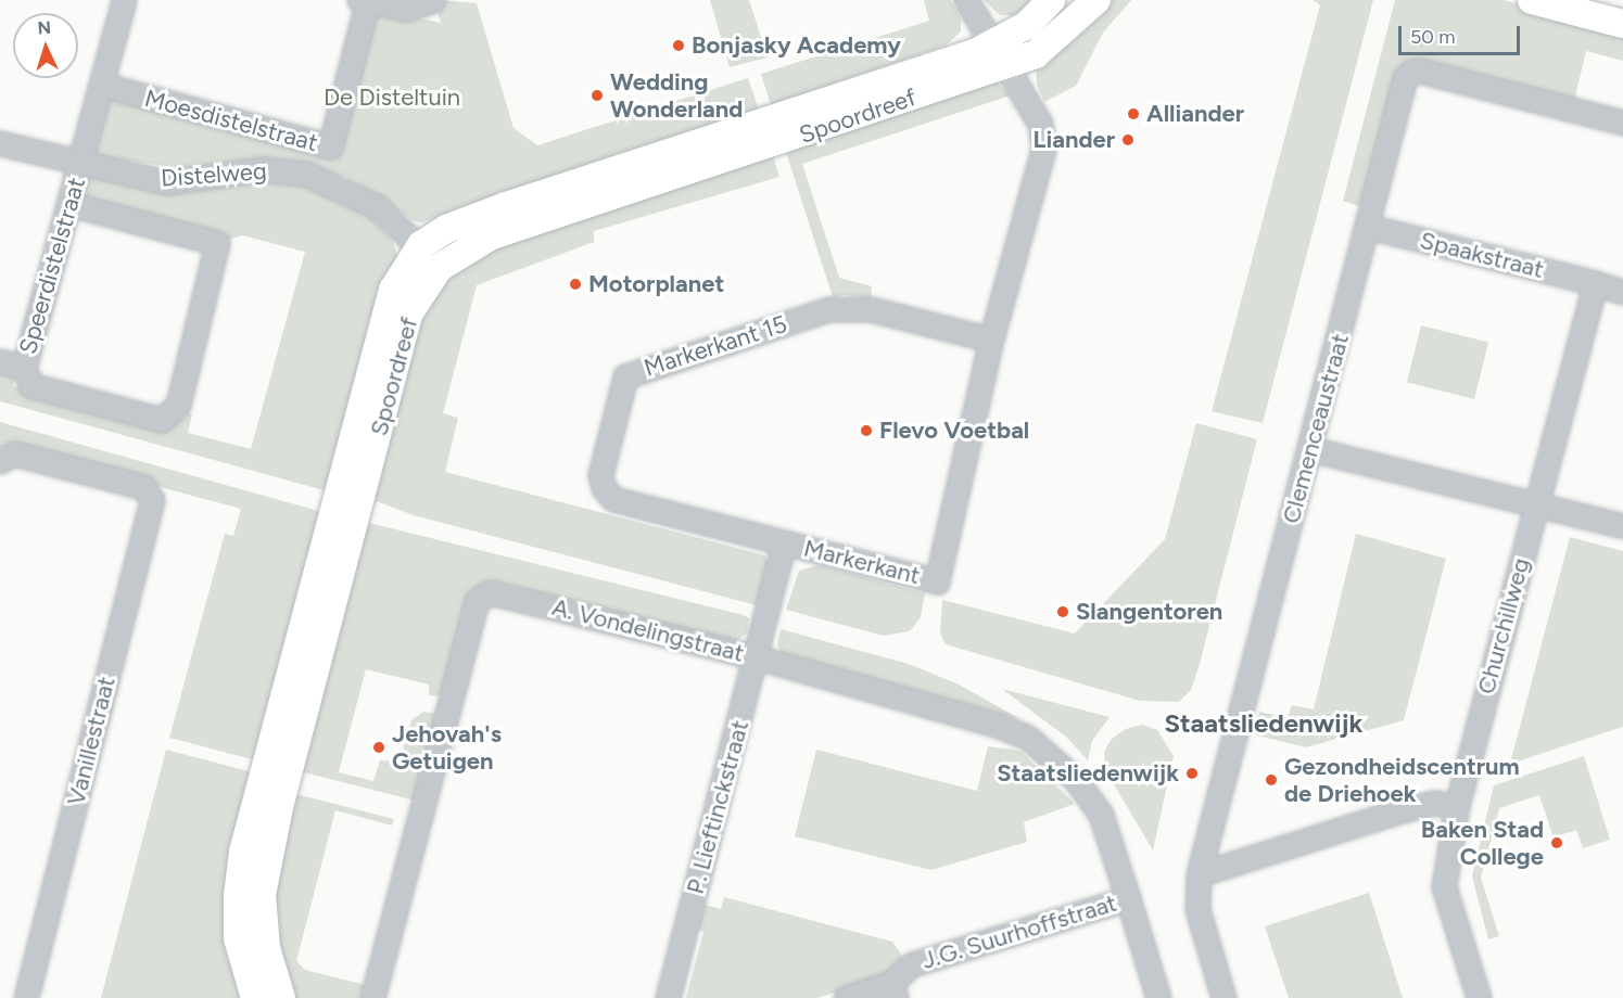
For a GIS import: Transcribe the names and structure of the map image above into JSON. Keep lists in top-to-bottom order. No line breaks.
{"streets":{"main road":["Spoordreef"],"street":["Moesdistelstraat","Distelweg","Spaakstraat","Speerdistelstraat","Markerkant 15","Clemenceaustraat","Markerkant","Churchillweg","A. Vondelingstraat","Vanillestraat","P. Lieftinckstraat","J.G. Suurhoffstraat"]},"crossings":[["Spoordreef","Distelweg"],["Moesdistelstraat","Speerdistelstraat"],["Distelweg","Speerdistelstraat"],["Spaakstraat","Clemenceaustraat"],["Spaakstraat","Churchillweg"],["Markerkant 15","Markerkant"],["Markerkant","P. Lieftinckstraat"],["A. Vondelingstraat","P. Lieftinckstraat"],["A. Vondelingstraat","J.G. Suurhoffstraat"]],"districts":["Staatsliedenwijk"],"parks":["De Disteltuin"],"places":["Bonjasky Academy","Wedding Wonderland","Alliander","Liander","Motorplanet","Flevo Voetbal","Slangentoren","Jehovah's Getuigen","Staatsliedenwijk","Gezondheidscentrum de Driehoek","Baken Stad College"],"scale_bar":"50 m","north":"top"}
